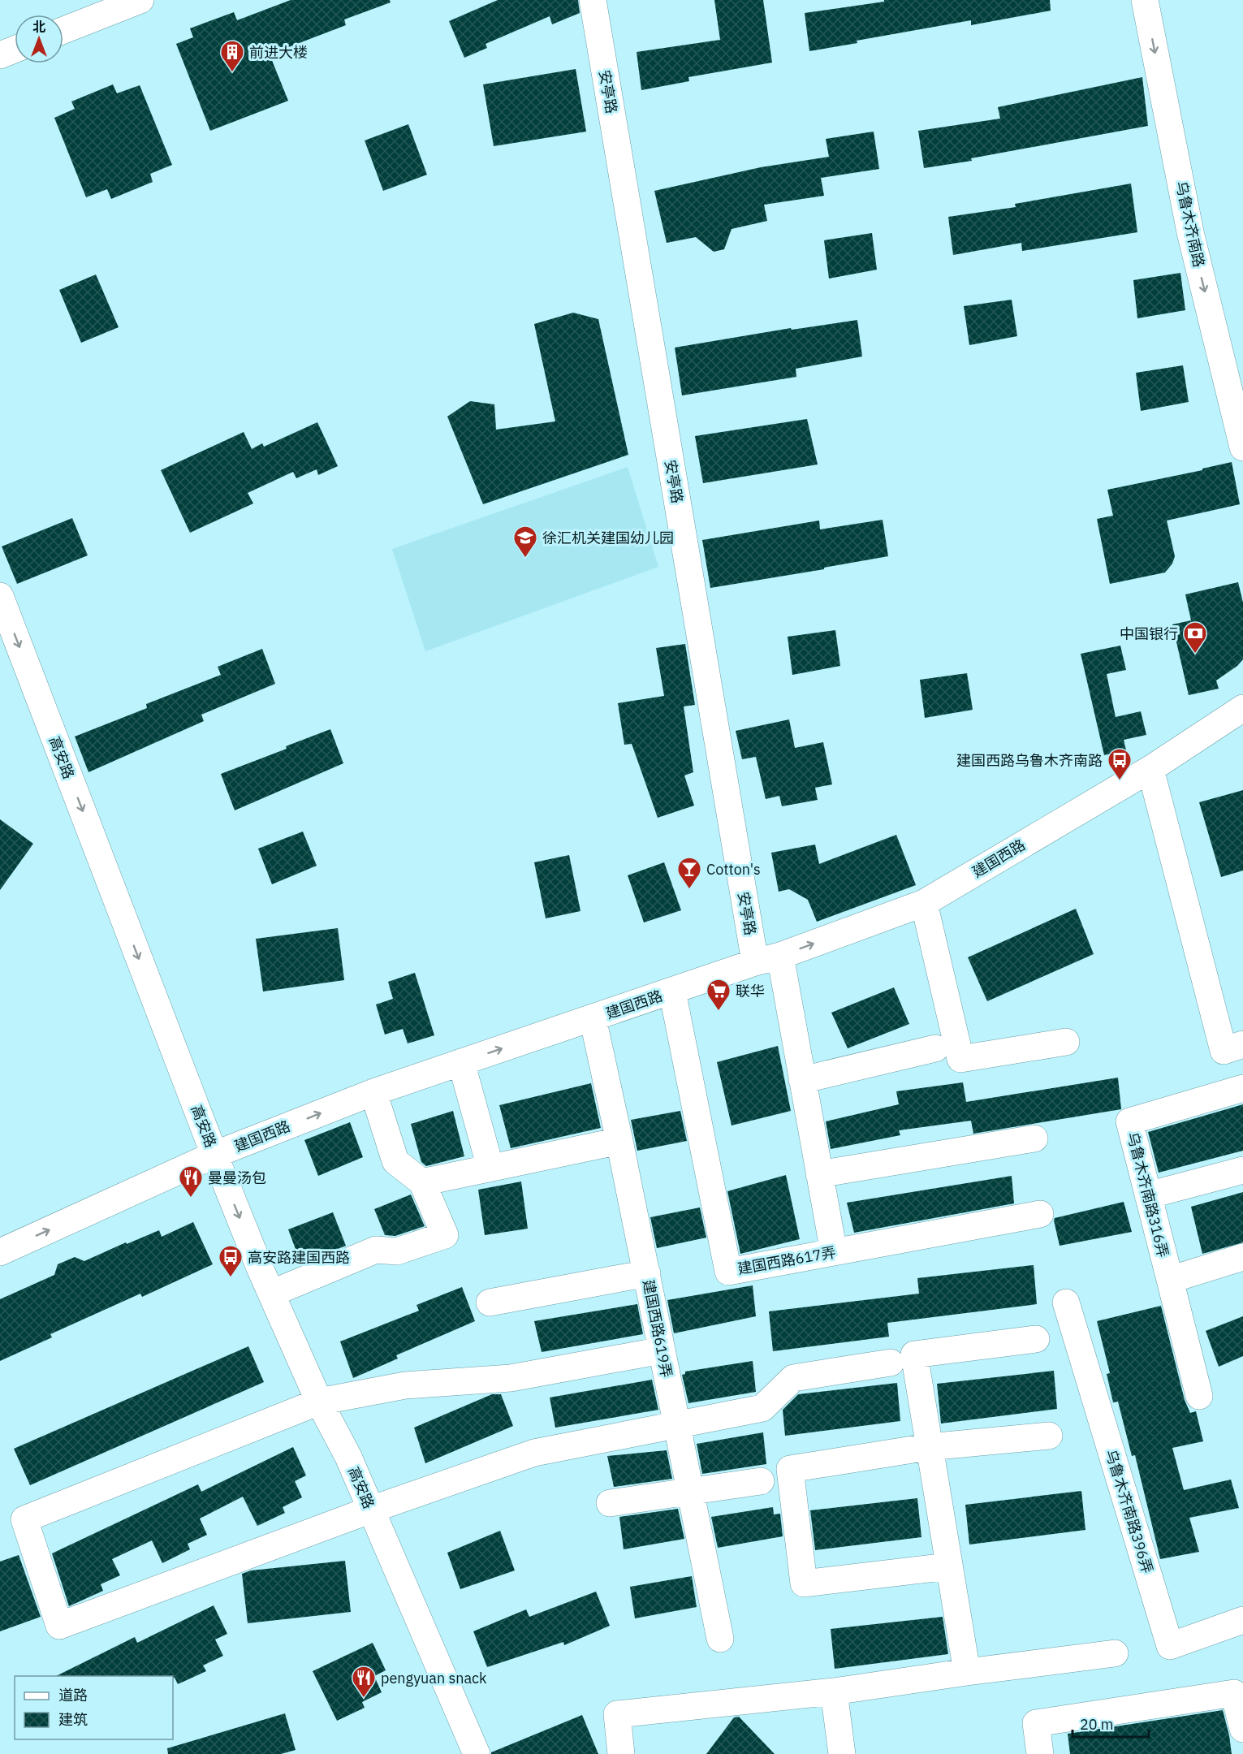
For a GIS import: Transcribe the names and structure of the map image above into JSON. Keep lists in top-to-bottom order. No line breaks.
{"streets":{"street":["安亭路","乌鲁木齐南路","高安路","建国西路","乌鲁木齐南路316弄","建国西路617弄","建国西路619弄","乌鲁木齐南路396弄"]},"crossings":[["安亭路","建国西路"],["安亭路","建国西路617弄"],["高安路","建国西路"],["建国西路","建国西路617弄"],["建国西路","建国西路619弄"]],"one_way":["乌鲁木齐南路","高安路"],"places":{"building":["前进大楼"],"school or university":["徐汇机关建国幼儿园"],"bank":["中国银行"],"bus stop":["建国西路乌鲁木齐南路","高安路建国西路"],"bar":["Cotton's"],"supermarket":["联华"],"restaurant":["曼曼汤包","pengyuan snack"]},"legend":["道路","建筑"],"scale_bar":"20 m","north":"top"}
